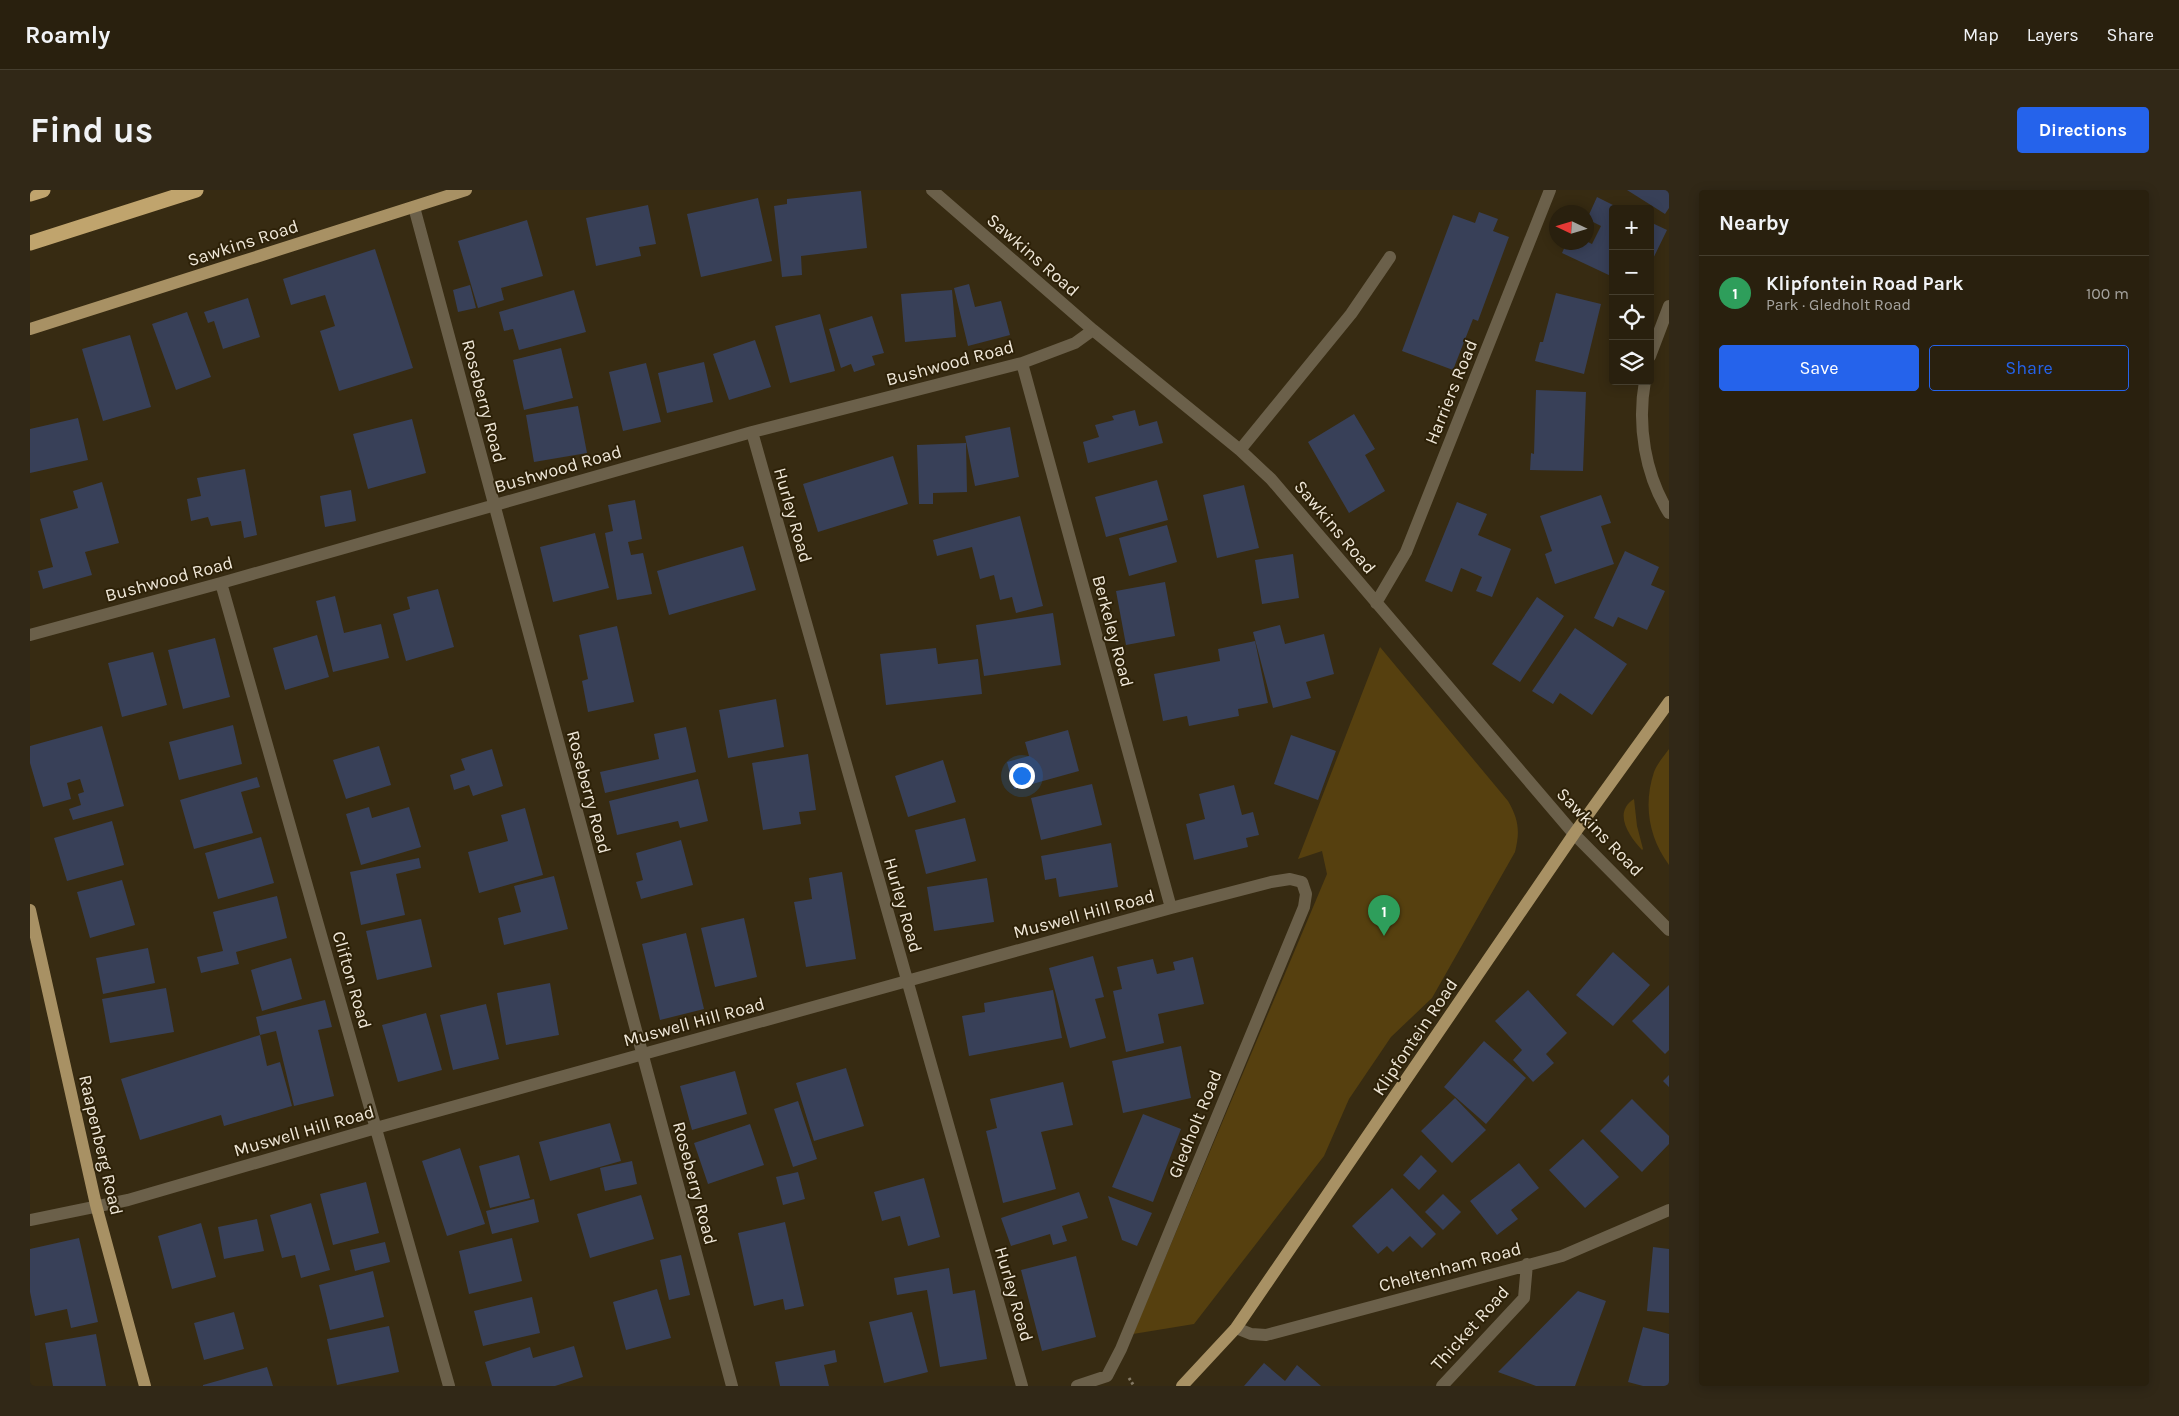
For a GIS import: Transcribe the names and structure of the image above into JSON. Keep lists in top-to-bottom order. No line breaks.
{"streets":{"main road":["Sawkins Road","Klipfontein Road","Raapenberg Road"],"street":["Bushwood Road","Harriers Road","Roseberry Road","Hurley Road","Berkeley Road","Muswell Hill Road","Clifton Road","Gledholt Road","Cheltenham Road","Thicket Road"]},"crossings":[["Sawkins Road","Bushwood Road"],["Sawkins Road","Harriers Road"],["Sawkins Road","Roseberry Road"],["Sawkins Road","Klipfontein Road"],["Bushwood Road","Roseberry Road"],["Bushwood Road","Hurley Road"],["Bushwood Road","Berkeley Road"],["Bushwood Road","Clifton Road"],["Roseberry Road","Muswell Hill Road"],["Hurley Road","Muswell Hill Road"],["Berkeley Road","Muswell Hill Road"],["Muswell Hill Road","Clifton Road"],["Muswell Hill Road","Gledholt Road"],["Muswell Hill Road","Raapenberg Road"],["Klipfontein Road","Cheltenham Road"],["Cheltenham Road","Thicket Road"]],"north":"left","page":{"header":"Roamly","nav":["Map","Layers","Share"],"buttons":["Directions",["Save","Share"]],"title":"Find us","heading":"Nearby","map_buttons":["+","−"],"list":[{"mark":"1","name":"Klipfontein Road Park","note":"Park · Gledholt Road","value":"100 m"}],"pins":"1"}}
